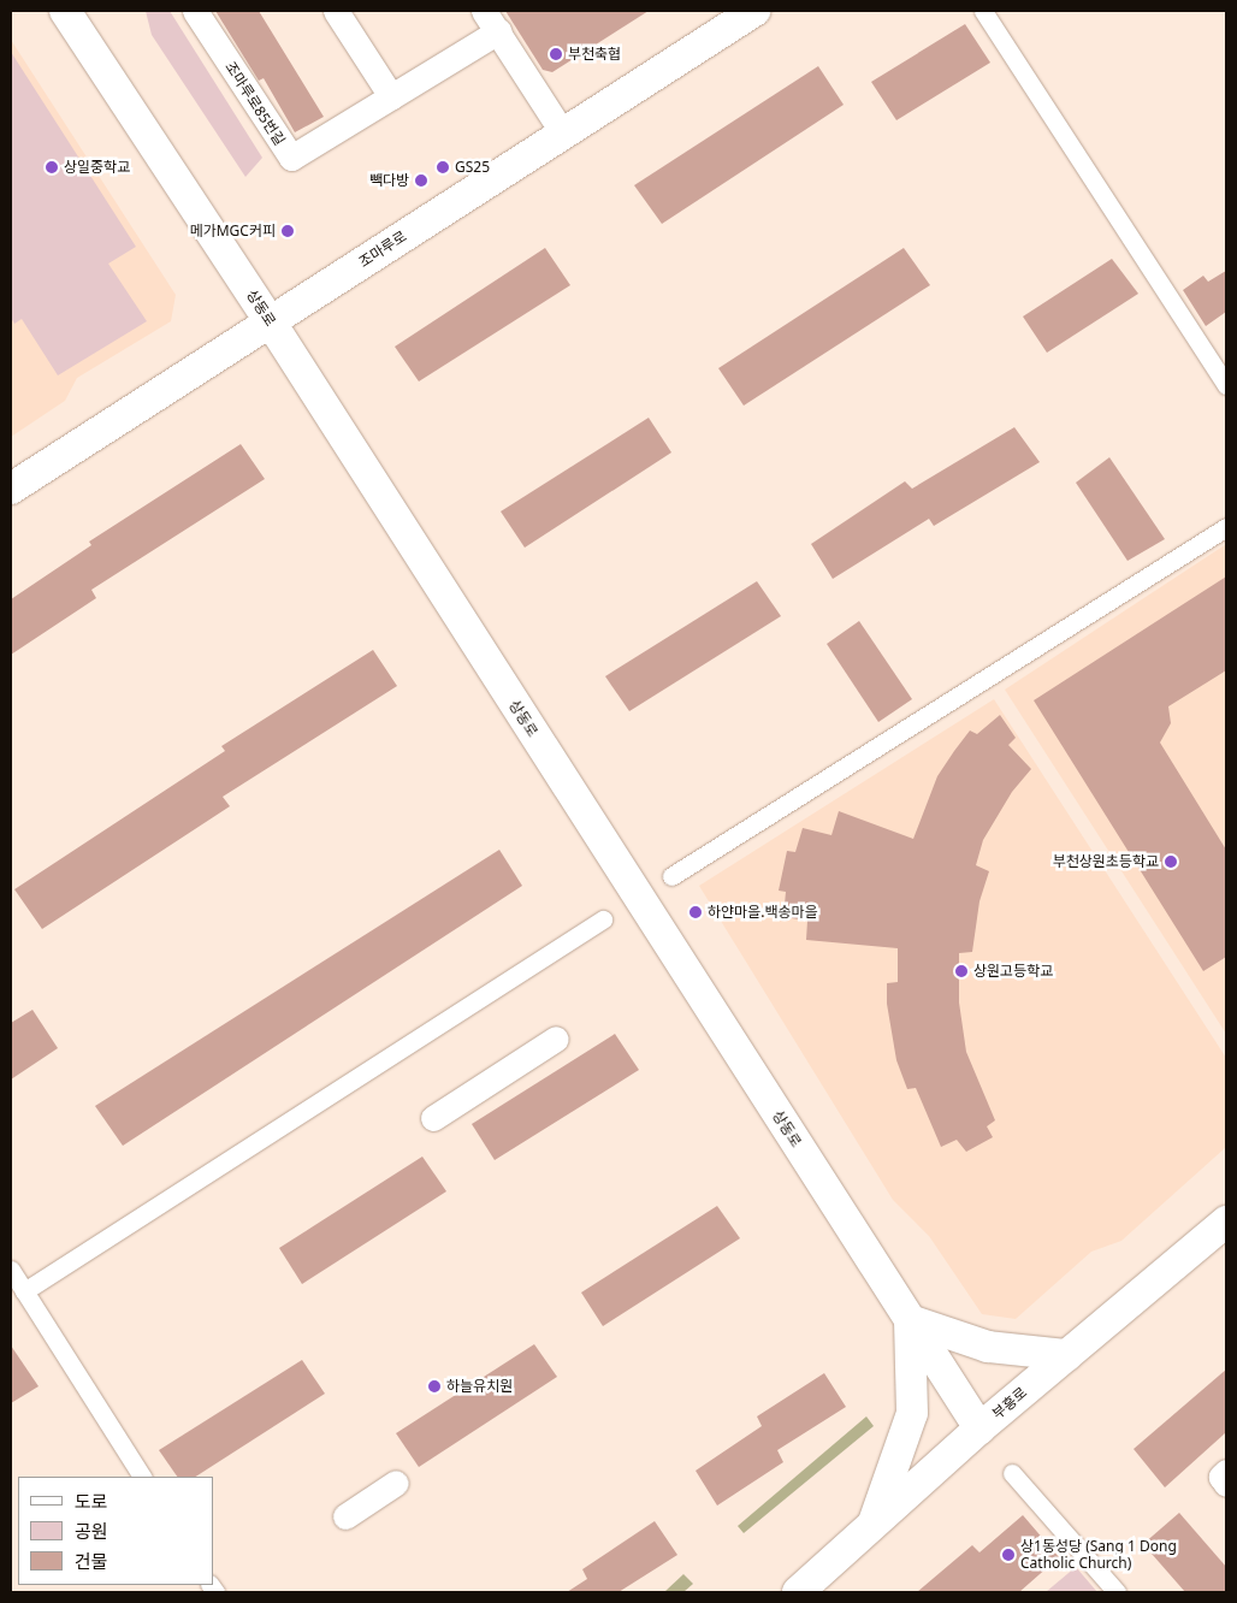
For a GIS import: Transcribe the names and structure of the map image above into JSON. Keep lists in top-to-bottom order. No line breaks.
{"streets":{"street":["조마루로85번길","조마루로","상동로","부흥로"]},"crossings":[["조마루로85번길","조마루로"],["조마루로","상동로"],["상동로","부흥로"]],"places":["부천축협","상일중학교","GS25","빽다방","메가MGC커피","부천상원초등학교","하얀마을.백송마을","상원고등학교","하늘유치원","상1동성당 (Sang 1 Dong Catholic Church)"],"legend":["도로","공원","건물"]}
